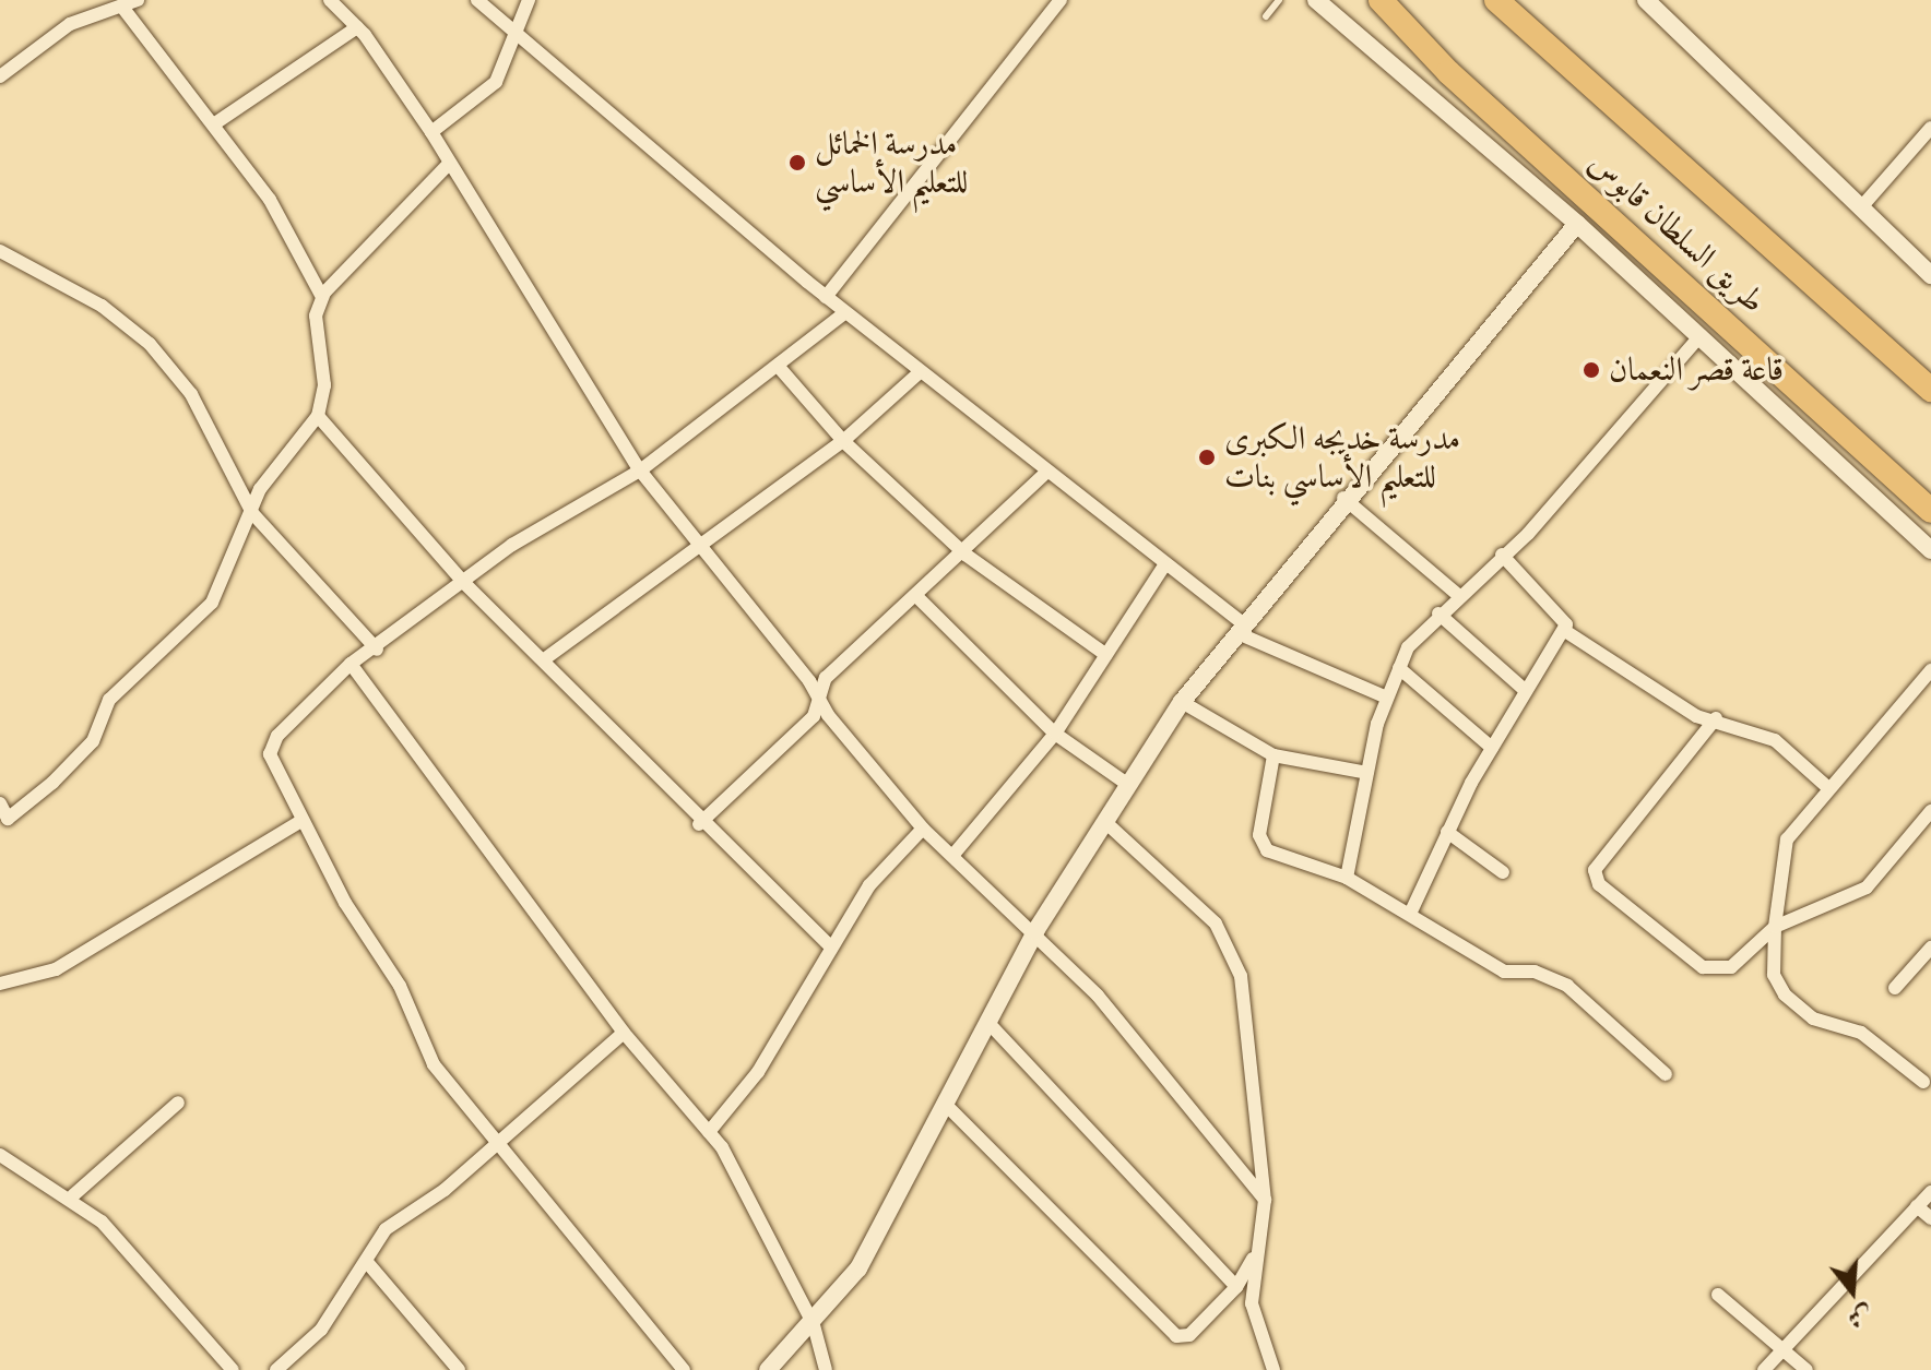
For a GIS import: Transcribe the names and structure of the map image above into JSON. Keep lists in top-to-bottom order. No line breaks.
{"streets":{"highway":["طريق السلطان قابوس"]},"places":["مدرسة الخمائل للتعليم الأساسي","قاعة قصر النعمان","مدرسة خديجه الكبرى للتعليم الأساسي بنات"],"north":"bottom"}
